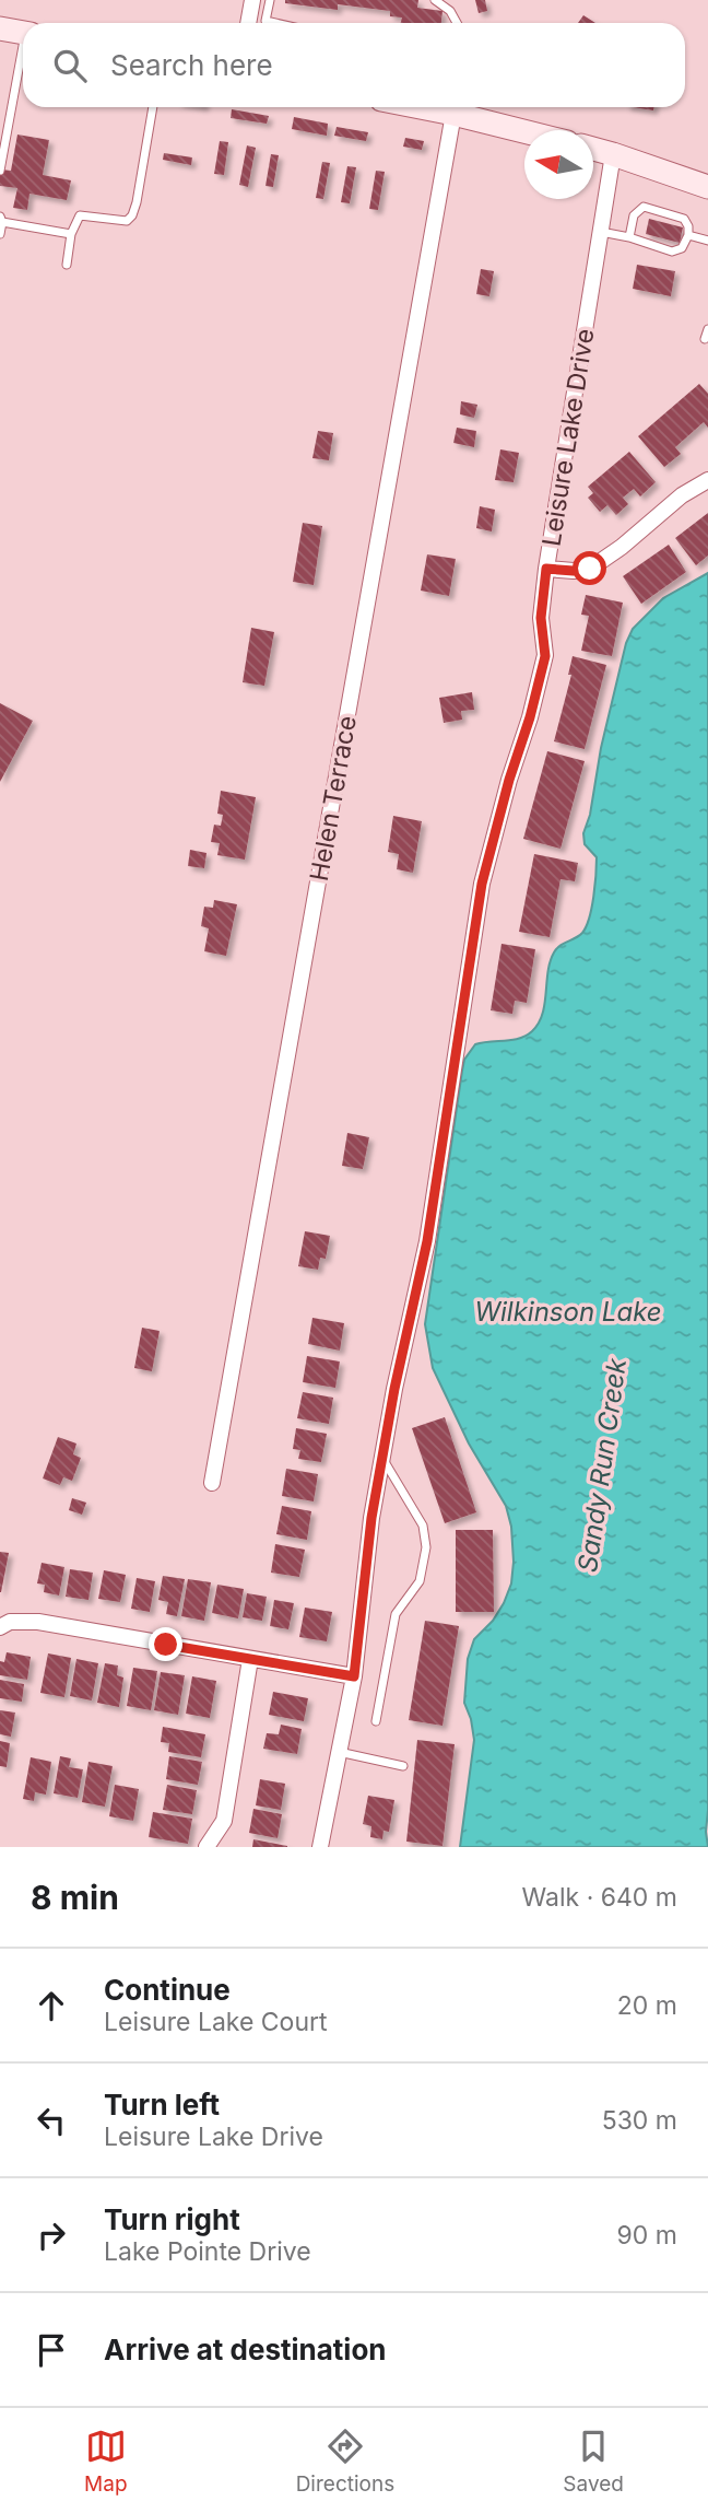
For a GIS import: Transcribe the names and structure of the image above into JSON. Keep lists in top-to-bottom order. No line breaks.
{"streets":{"street":["Leisure Lake Drive","Helen Terrace"]},"water":["Wilkinson Lake","Sandy Run Creek"],"north":"left","page":{"search":"Search here","heading":["8 min","Walk · 640 m"],"list":[["Continue","Leisure Lake Court","20 m"],["Turn left","Leisure Lake Drive","530 m"],["Turn right","Lake Pointe Drive","90 m"],"Arrive at destination"],"nav":["Map","Directions","Saved"]}}
